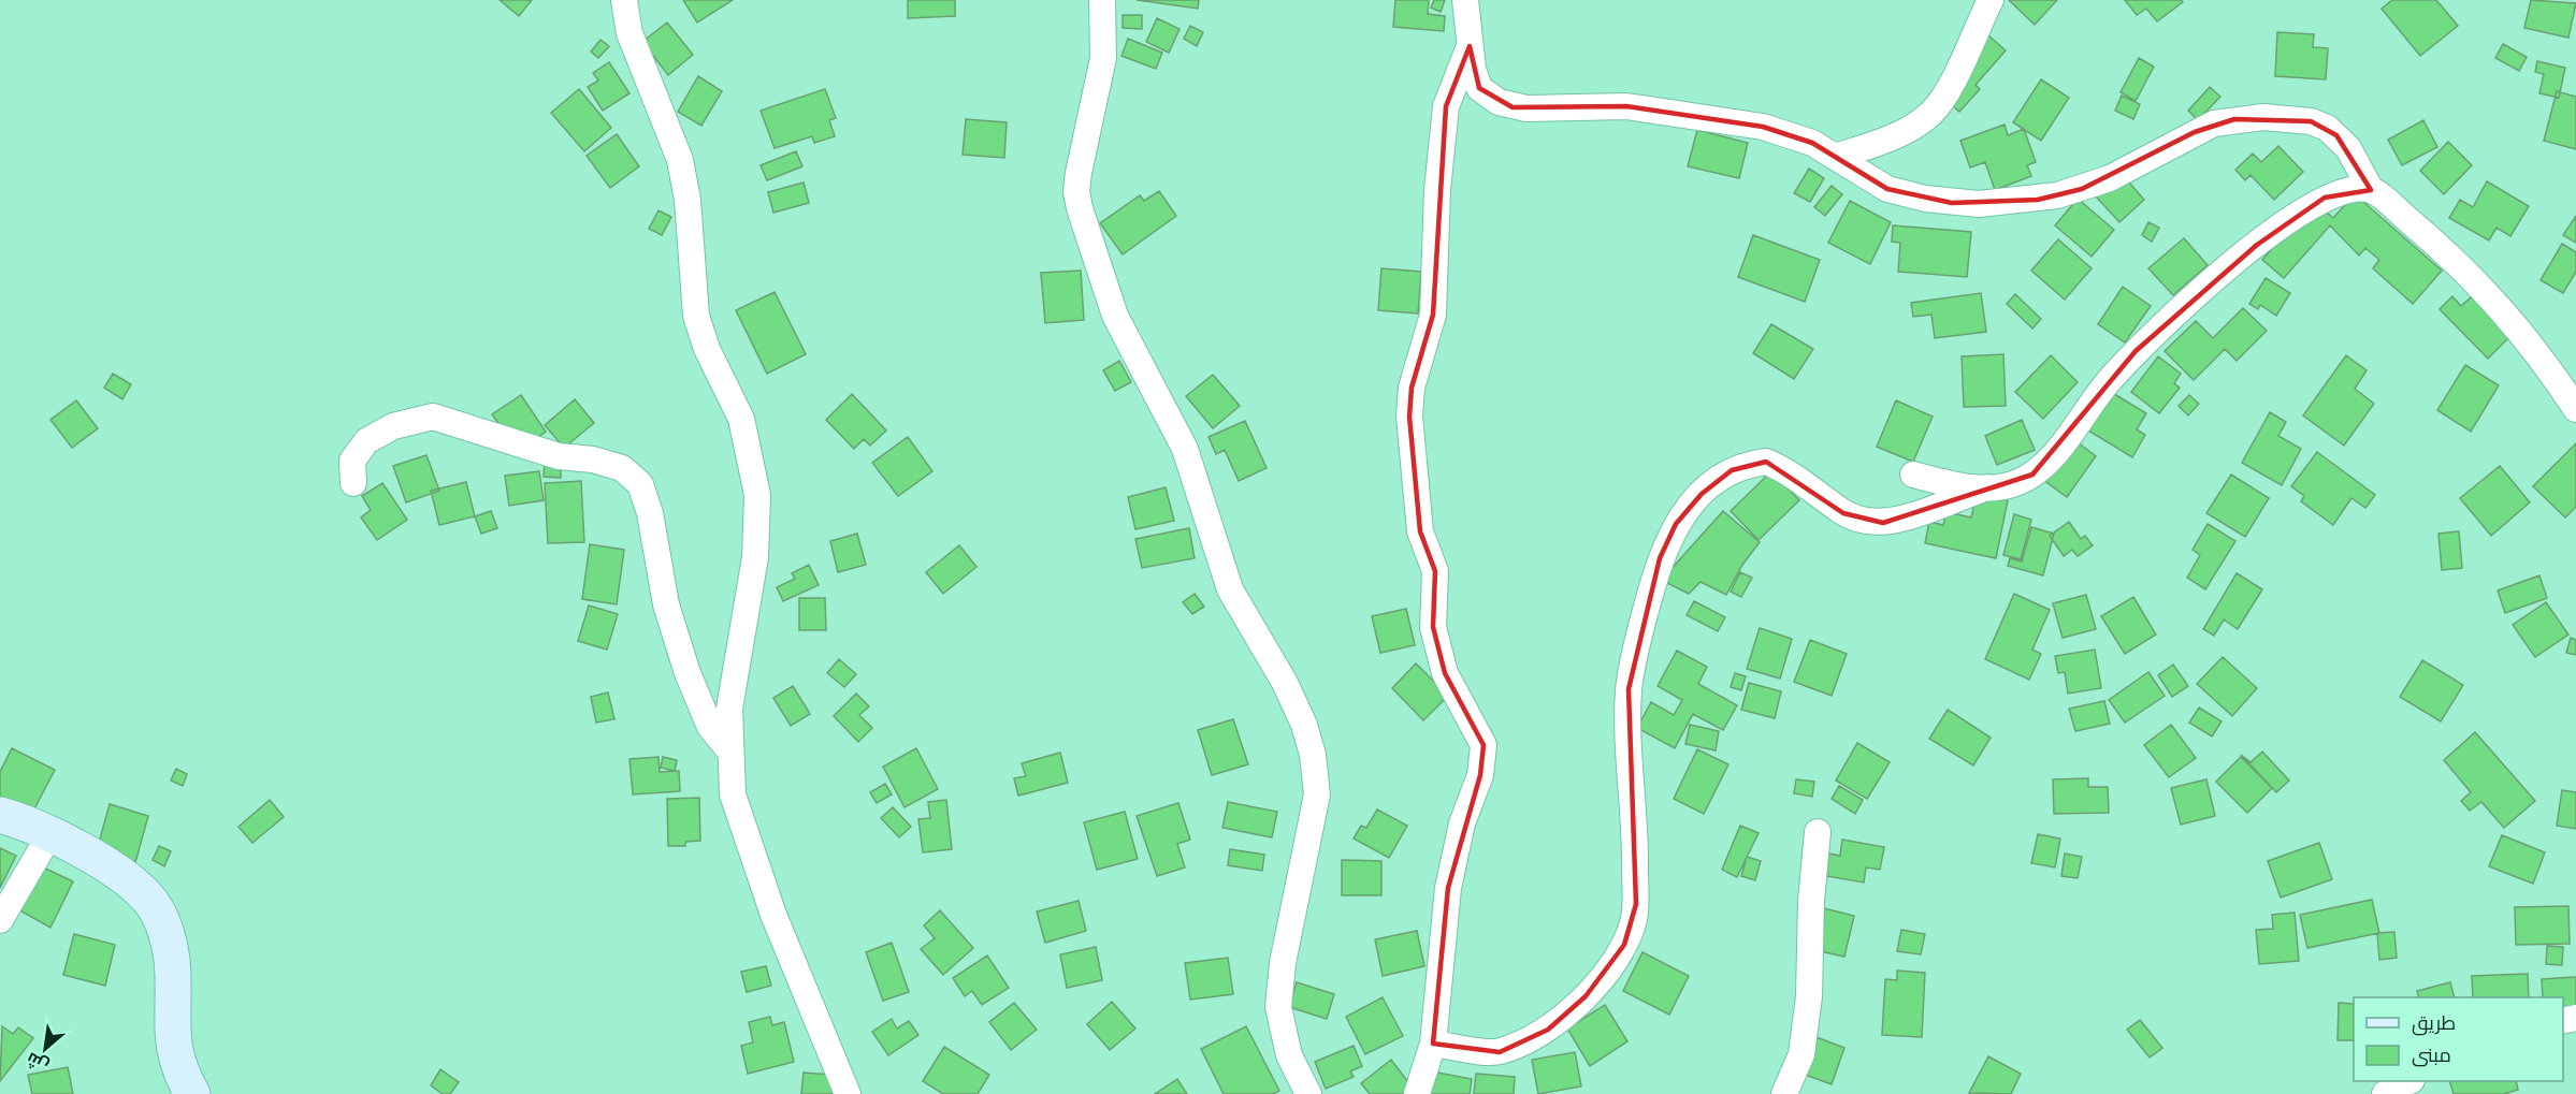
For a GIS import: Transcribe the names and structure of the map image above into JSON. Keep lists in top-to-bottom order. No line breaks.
{"legend":["طريق","مبنى"],"north":"bottom left"}
